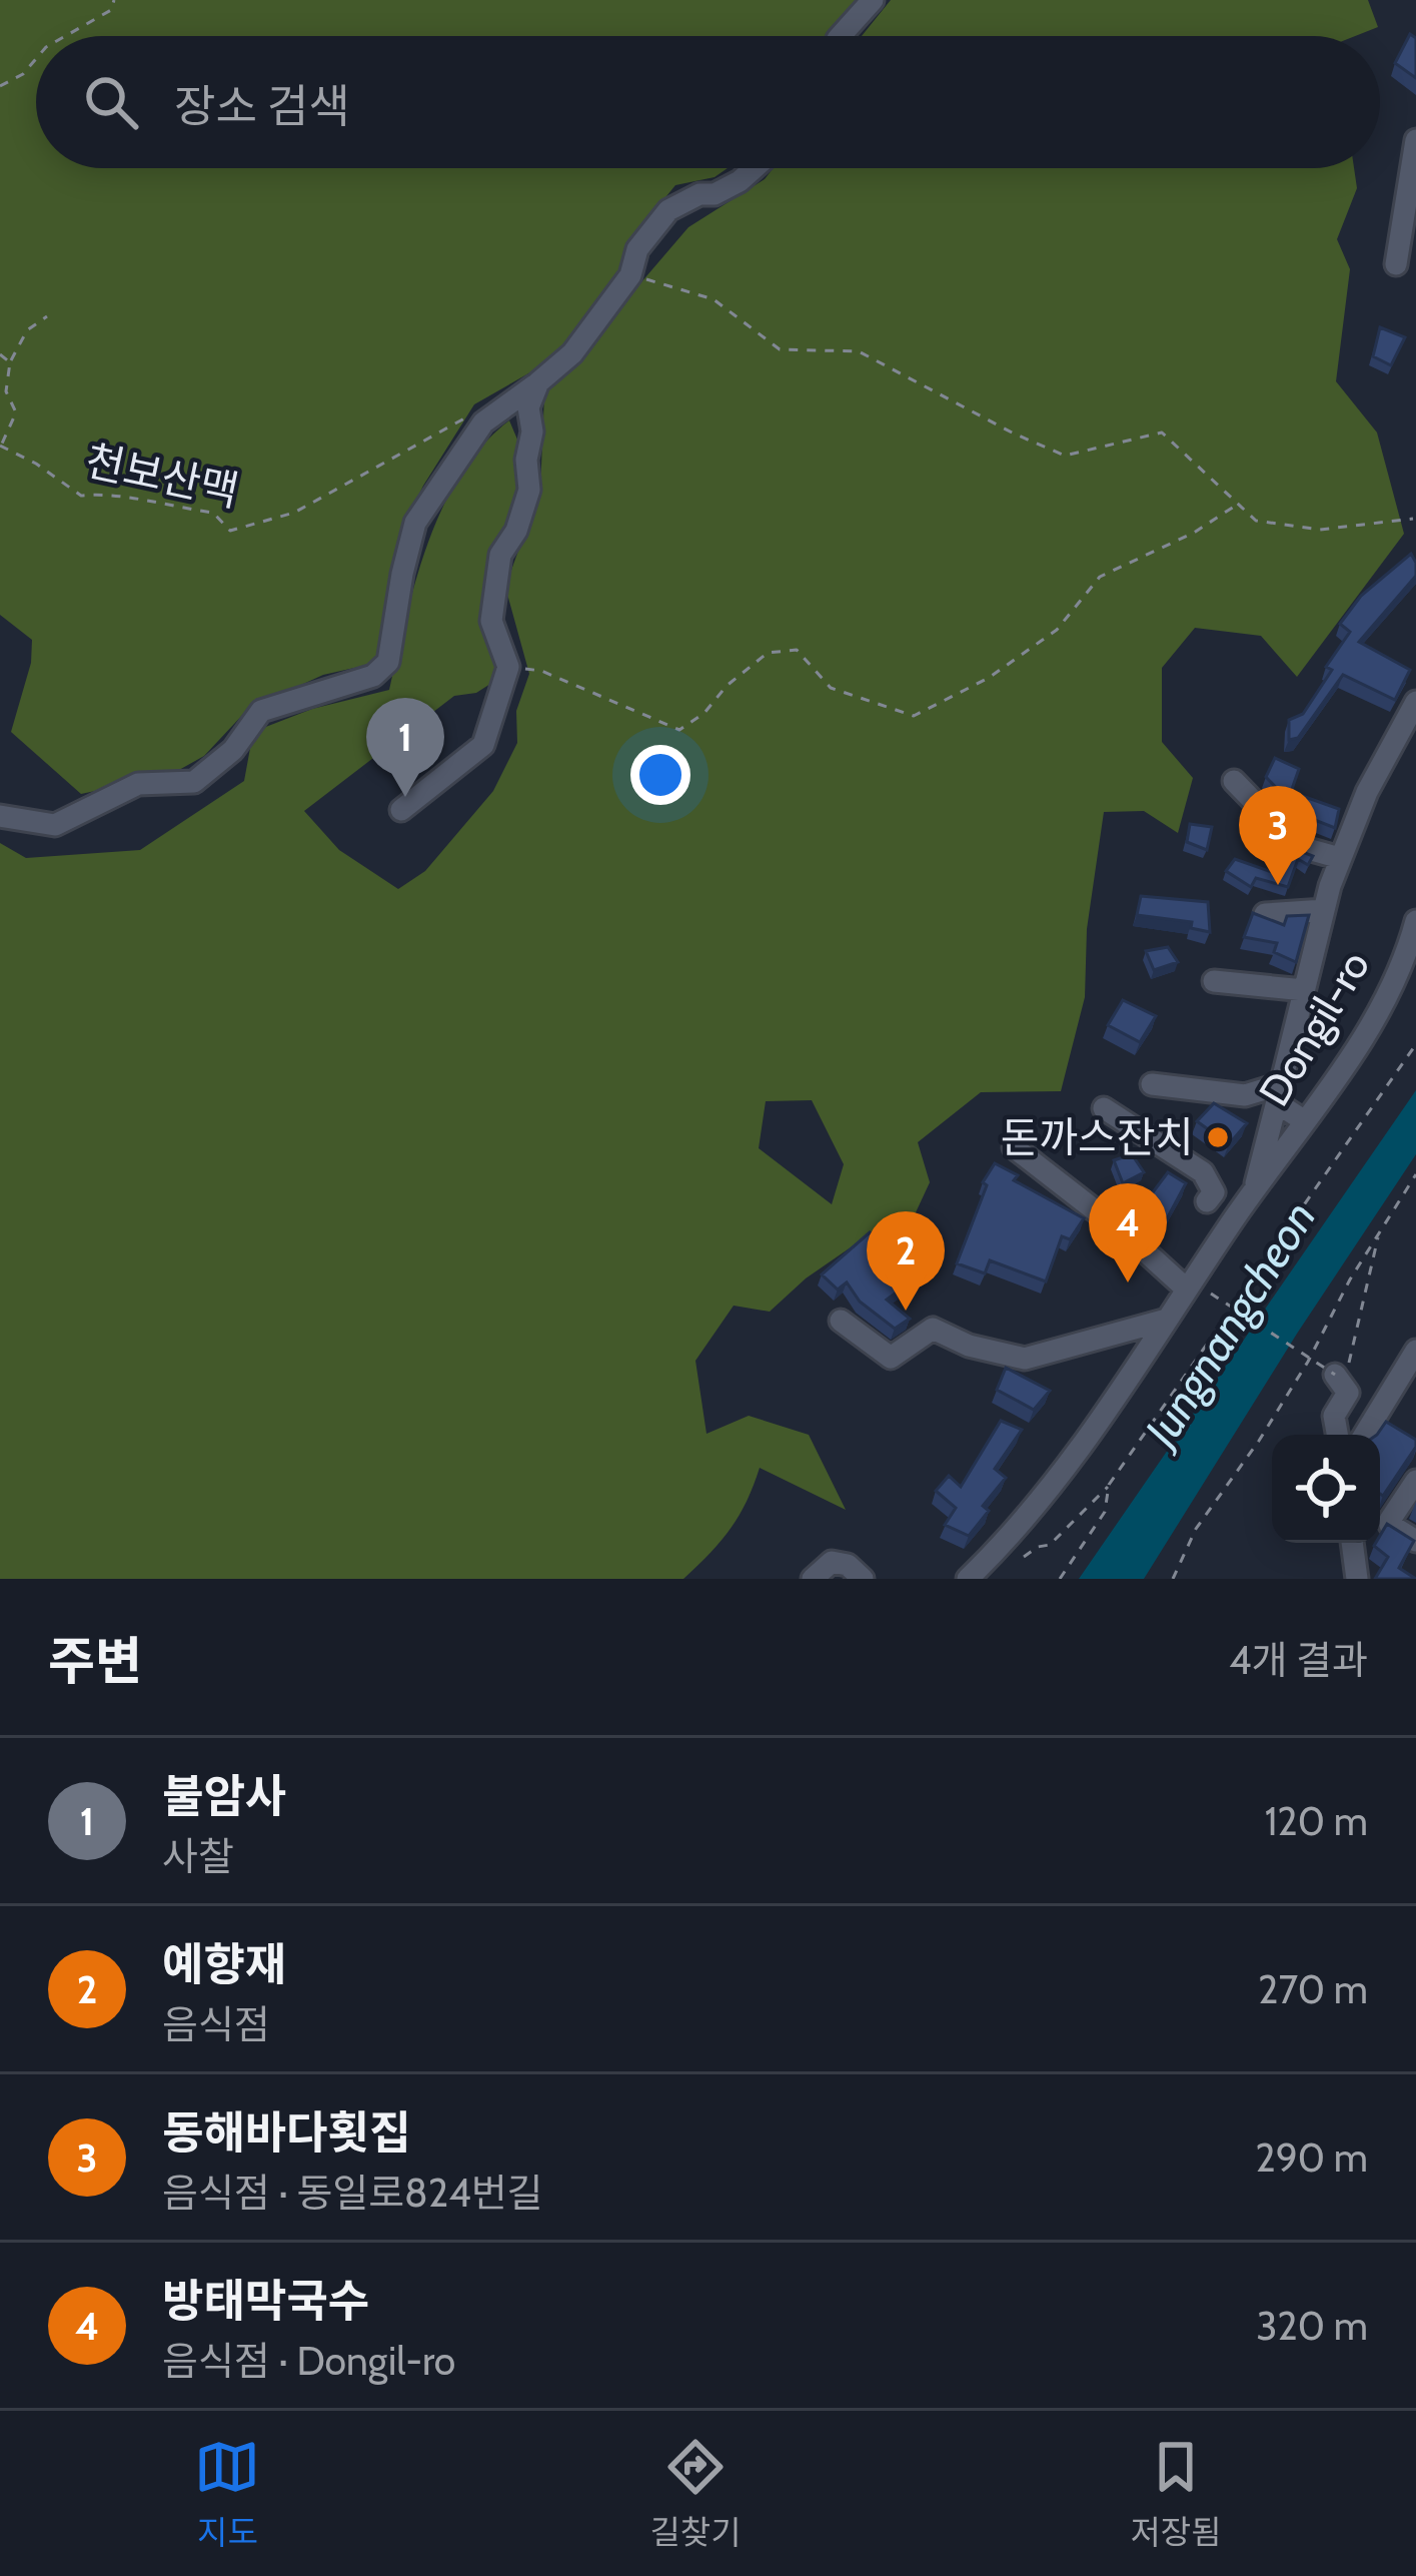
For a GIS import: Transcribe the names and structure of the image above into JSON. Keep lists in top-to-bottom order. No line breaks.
{"streets":{"street":["Dongil-ro"],"path":["천보산맥"]},"water":["Jungnangcheon"],"places":["돈까스잔치"],"page":{"search":"장소 검색","pins":["1","3","4","2"],"heading":["주변","4개 결과"],"list":[{"mark":"1","name":"불암사","note":"사찰","value":"120 m"},{"mark":"2","name":"예향재","note":"음식점","value":"270 m"},{"mark":"3","name":"동해바다횟집","note":"음식점 · 동일로824번길","value":"290 m"},{"mark":"4","name":"방태막국수","note":"음식점 · Dongil-ro","value":"320 m"}],"nav":["지도","길찾기","저장됨"]}}
